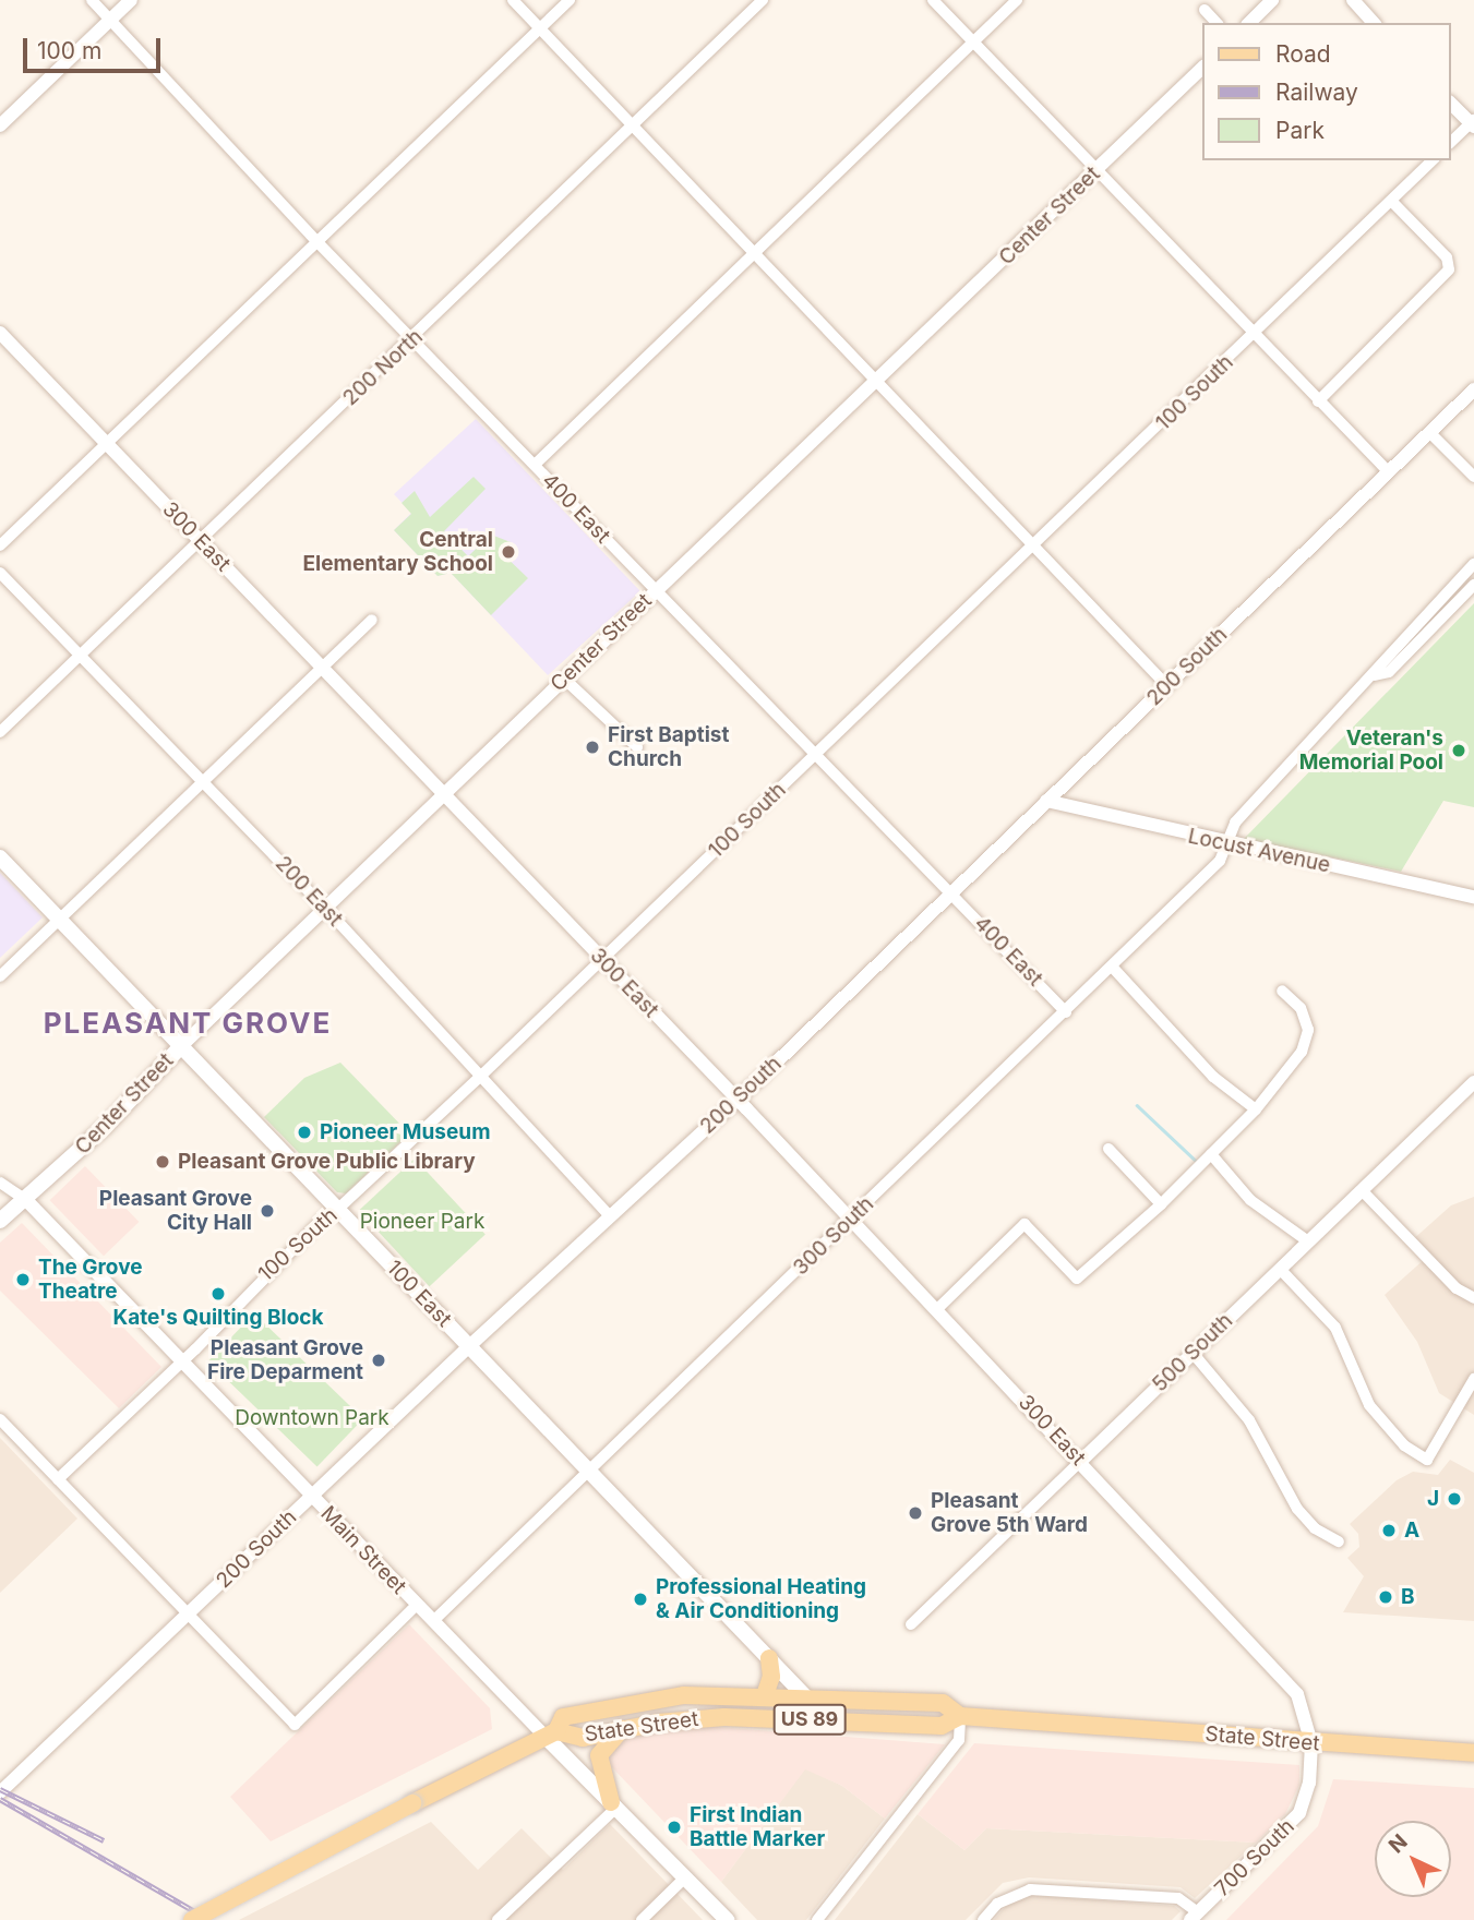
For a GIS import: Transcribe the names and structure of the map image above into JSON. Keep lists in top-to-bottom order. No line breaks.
{"streets":{"main road":["Center Street","100 East","Main Street","US 89","State Street"],"street":["200 North","100 South","400 East","300 East","200 South","Locust Avenue","200 East","300 South","500 South","700 South"]},"crossings":[["Center Street","400 East"],["Center Street","300 East"],["Center Street","200 East"],["Center Street","100 East"],["Center Street","Main Street"],["200 North","400 East"],["200 North","300 East"],["200 North","200 East"],["100 South","400 East"],["100 South","300 East"],["100 South","200 East"],["100 South","100 East"],["100 South","Main Street"],["400 East","200 South"],["400 East","300 South"],["300 East","200 South"],["300 East","300 South"],["300 East","500 South"],["300 East","State Street"],["300 East","700 South"],["200 South","Locust Avenue"],["200 South","200 East"],["200 South","100 East"],["200 South","Main Street"],["Locust Avenue","300 South"],["300 South","100 East"],["300 South","Main Street"],["100 East","State Street"],["Main Street","State Street"],["State Street","700 South"]],"districts":["PLEASANT GROVE"],"parks":["Pioneer Park","Downtown Park"],"places":["Central Elementary School","First Baptist Church","Veteran's Memorial Pool","Pioneer Museum","Pleasant Grove Public Library","Pleasant Grove City Hall","The Grove Theatre","Kate's Quilting Block","Pleasant Grove Fire Deparment","J","Pleasant Grove 5th Ward","A","B","Professional Heating & Air Conditioning","First Indian Battle Marker"],"legend":["Road","Railway","Park"],"scale_bar":"100 m","north":"top left"}
